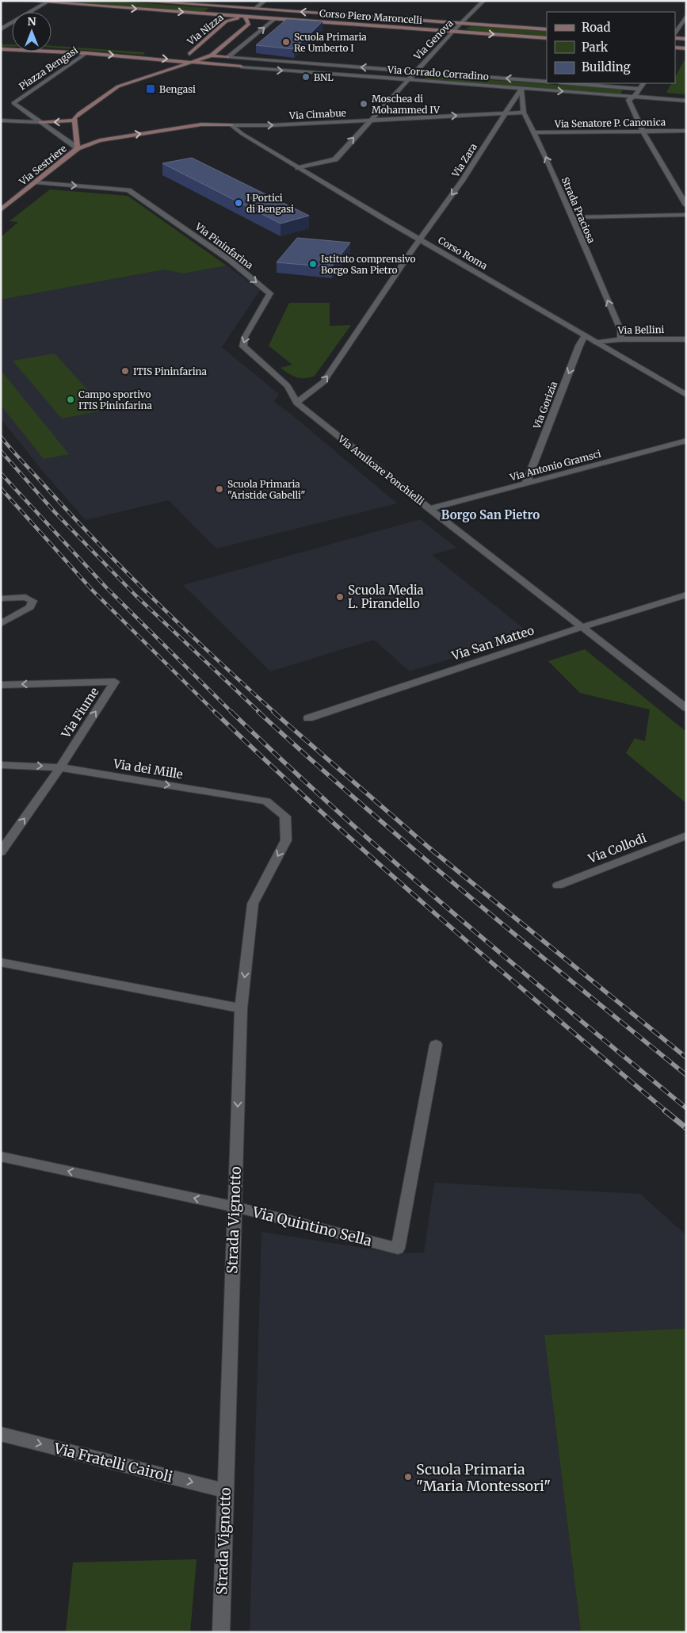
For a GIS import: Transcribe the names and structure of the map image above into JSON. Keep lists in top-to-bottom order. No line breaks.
{"streets":{"main road":["Corso Piero Maroncelli","Via Nizza","Piazza Bengasi","Via Corrado Corradino","Via Sestriere"],"street":["Via Genova","Via Cimabue","Via Senatore P. Canonica","Via Zara","Strada Praciosa","Via Pininfarina","Corso Roma","Via Bellini","Via Gorizia","Via Antonio Gramsci","Via Amilcare Ponchielli","Via San Matteo","Via Fiume","Via dei Mille","Via Collodi","Strada Vignotto","Via Quintino Sella","Via Fratelli Cairoli"]},"crossings":[["Corso Piero Maroncelli","Via Nizza"],["Corso Piero Maroncelli","Via Genova"],["Via Nizza","Piazza Bengasi"],["Via Nizza","Via Corrado Corradino"],["Via Genova","Via Corrado Corradino"],["Piazza Bengasi","Via Corrado Corradino"],["Piazza Bengasi","Via Sestriere"],["Via Corrado Corradino","Via Zara"],["Via Corrado Corradino","Strada Praciosa"],["Via Cimabue","Via Zara"],["Via Cimabue","Via Sestriere"],["Via Cimabue","Strada Praciosa"],["Via Cimabue","Corso Roma"],["Via Senatore P. Canonica","Strada Praciosa"],["Via Zara","Strada Praciosa"],["Via Zara","Corso Roma"],["Via Sestriere","Via Pininfarina"],["Via Sestriere","Corso Roma"],["Strada Praciosa","Via Bellini"],["Via Pininfarina","Via Amilcare Ponchielli"],["Corso Roma","Via Bellini"],["Corso Roma","Via Gorizia"],["Via Gorizia","Via Antonio Gramsci"],["Via Antonio Gramsci","Via Amilcare Ponchielli"],["Via Amilcare Ponchielli","Via San Matteo"],["Via Fiume","Via dei Mille"],["Via dei Mille","Strada Vignotto"],["Strada Vignotto","Via Quintino Sella"],["Strada Vignotto","Via Fratelli Cairoli"]],"one_way":["Via Cimabue","Via Zara","Strada Praciosa","Via Pininfarina","Via Gorizia","Via dei Mille","Strada Vignotto","Via Quintino Sella","Via Fratelli Cairoli"],"districts":["Borgo San Pietro"],"places":{"other":["Scuola Primaria Re Umberto I","BNL","Moschea di Mohammed IV","I Portici di Bengasi","Istituto comprensivo Borgo San Pietro","ITIS Pininfarina","Campo sportivo ITIS Pininfarina","Scuola Primaria \"Aristide Gabelli\"","Scuola Media L. Pirandello","Scuola Primaria \"Maria Montessori\""],"transit":["Bengasi"]},"legend":["Road","Park","Building"],"north":"top"}
